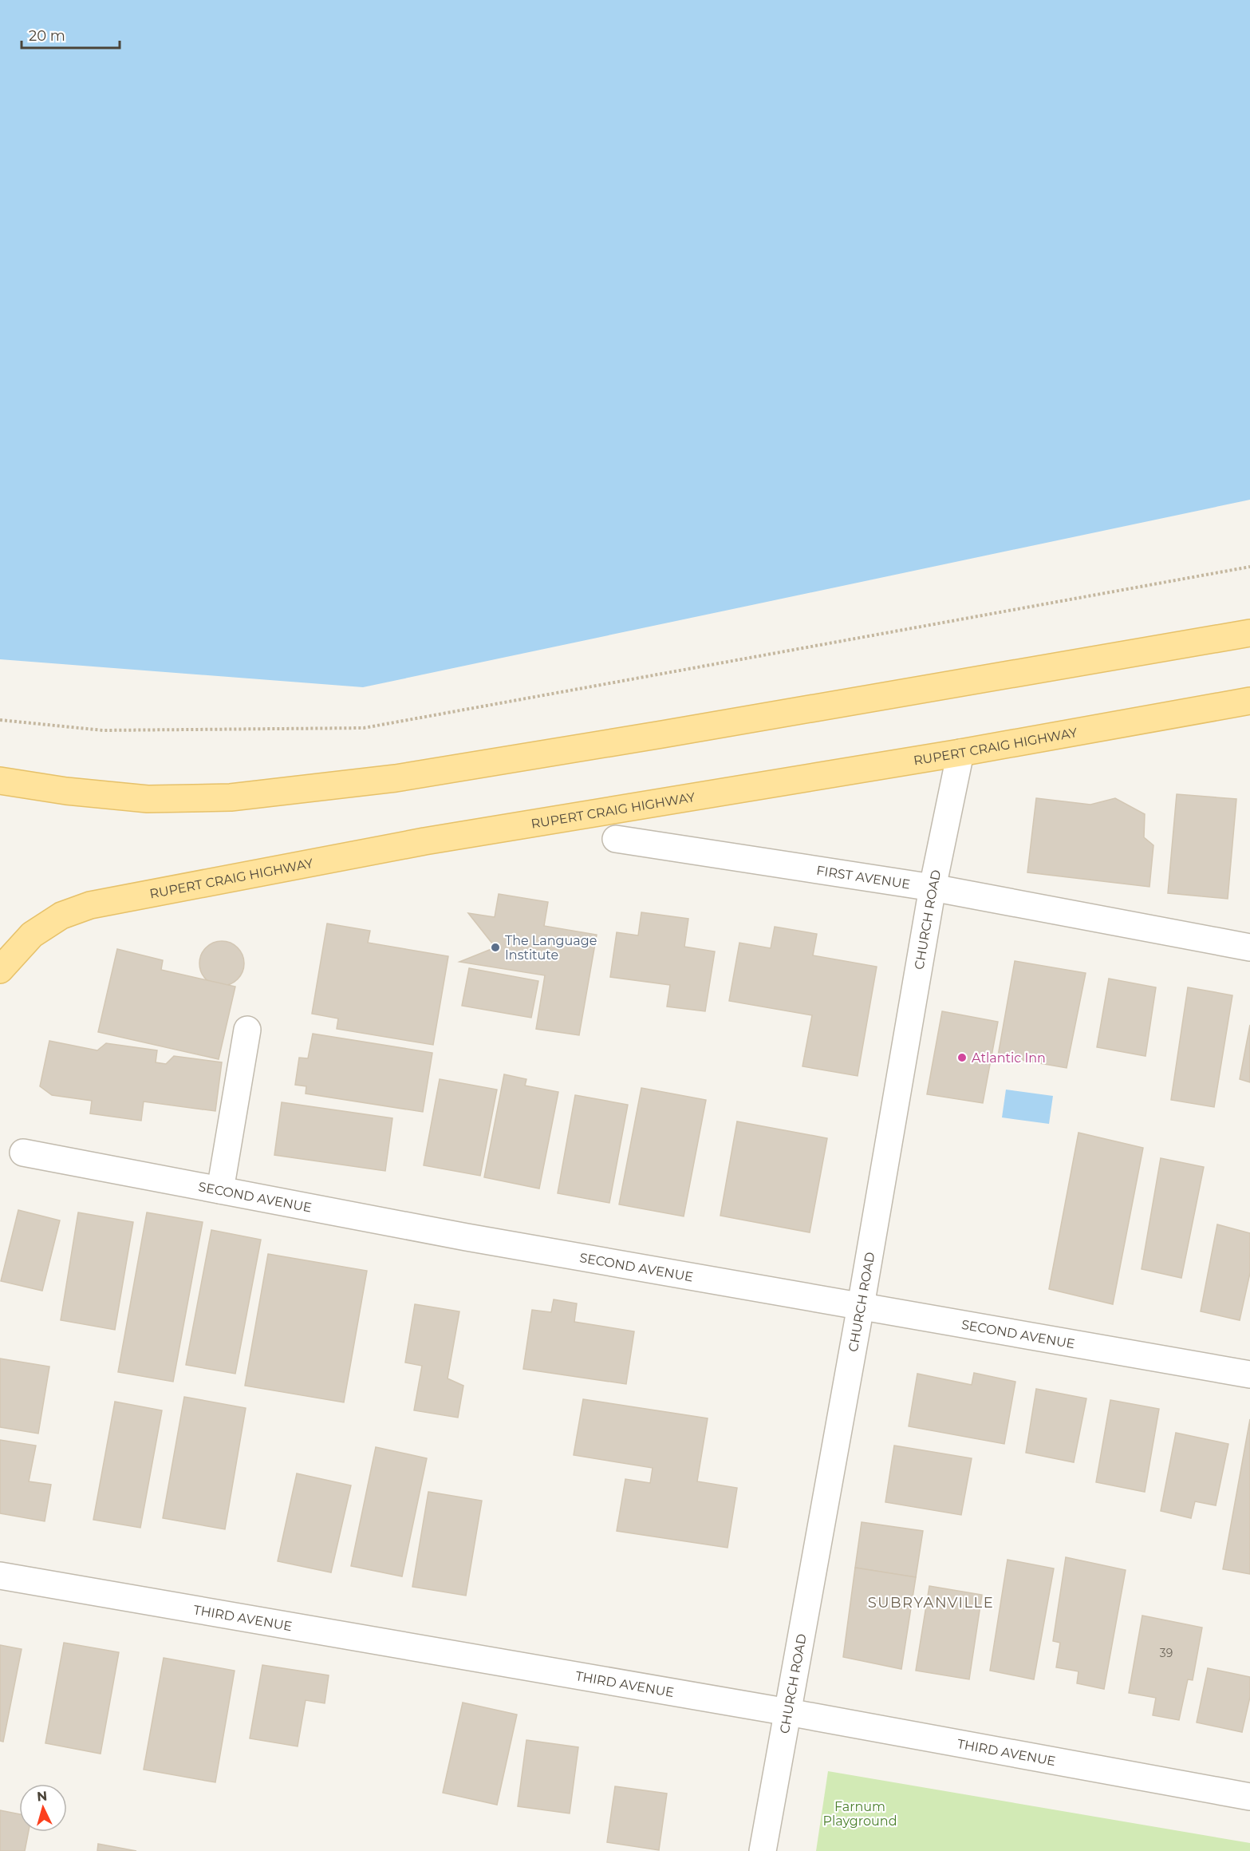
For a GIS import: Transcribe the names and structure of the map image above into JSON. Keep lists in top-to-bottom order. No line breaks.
{"streets":{"main road":["RUPERT CRAIG HIGHWAY"],"street":["FIRST AVENUE","CHURCH ROAD","SECOND AVENUE","THIRD AVENUE"]},"crossings":[["RUPERT CRAIG HIGHWAY","CHURCH ROAD"],["FIRST AVENUE","CHURCH ROAD"],["CHURCH ROAD","SECOND AVENUE"],["CHURCH ROAD","THIRD AVENUE"]],"districts":["SUBRYANVILLE"],"parks":["Farnum Playground"],"places":["The Language Institute","Atlantic Inn"],"house_numbers":["39"],"scale_bar":"20 m","north":"top"}
